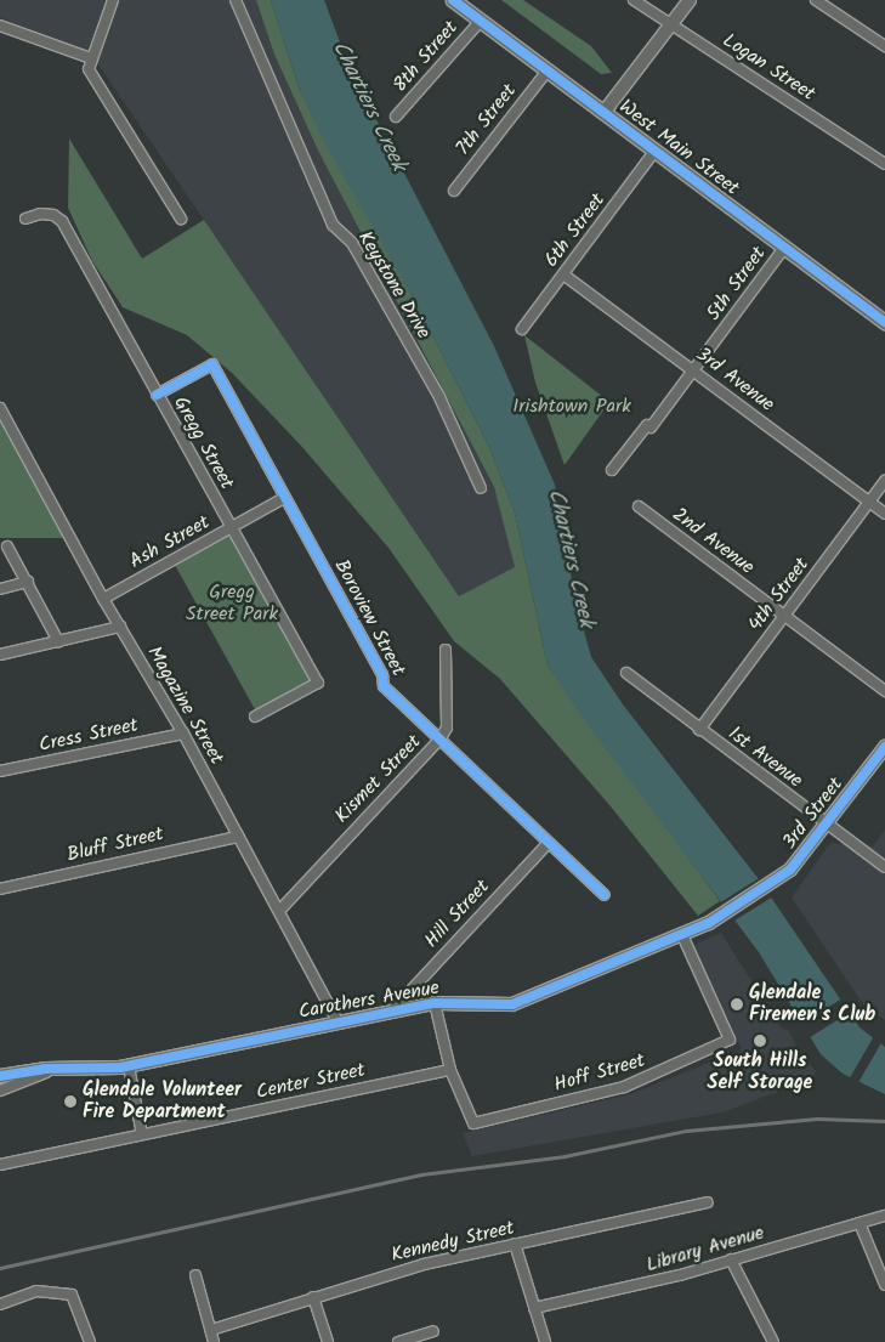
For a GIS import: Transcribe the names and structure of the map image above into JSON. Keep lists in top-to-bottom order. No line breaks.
{"streets":{"main road":["West Main Street"],"street":["8th Street","Logan Street","7th Street","6th Street","5th Street","Keystone Drive","3rd Avenue","Gregg Street","2nd Avenue","Ash Street","4th Street","Boroview Street","Magazine Street","Cress Street","1st Avenue","Kismet Street","3rd Street","Bluff Street","Hill Street","Carothers Avenue","Hoff Street","Center Street","Kennedy Street","Library Avenue"]},"crossings":[["8th Street","West Main Street"],["7th Street","West Main Street"],["West Main Street","6th Street"],["West Main Street","5th Street"],["6th Street","3rd Avenue"],["5th Street","3rd Avenue"],["3rd Avenue","4th Street"],["Gregg Street","Ash Street"],["Gregg Street","Boroview Street"],["2nd Avenue","4th Street"],["Ash Street","Boroview Street"],["Ash Street","Magazine Street"],["4th Street","1st Avenue"],["Boroview Street","Kismet Street"],["Boroview Street","Hill Street"],["Magazine Street","Cress Street"],["Magazine Street","Kismet Street"],["Magazine Street","Bluff Street"],["Magazine Street","Carothers Avenue"],["1st Avenue","3rd Street"],["3rd Street","Carothers Avenue"],["Hill Street","Carothers Avenue"],["Carothers Avenue","Hoff Street"],["Hoff Street","Center Street"]],"water":["Chartiers Creek"],"parks":["Irishtown Park","Gregg Street Park"],"places":["Glendale Firemen's Club","South Hills Self Storage","Glendale Volunteer Fire Department"]}
